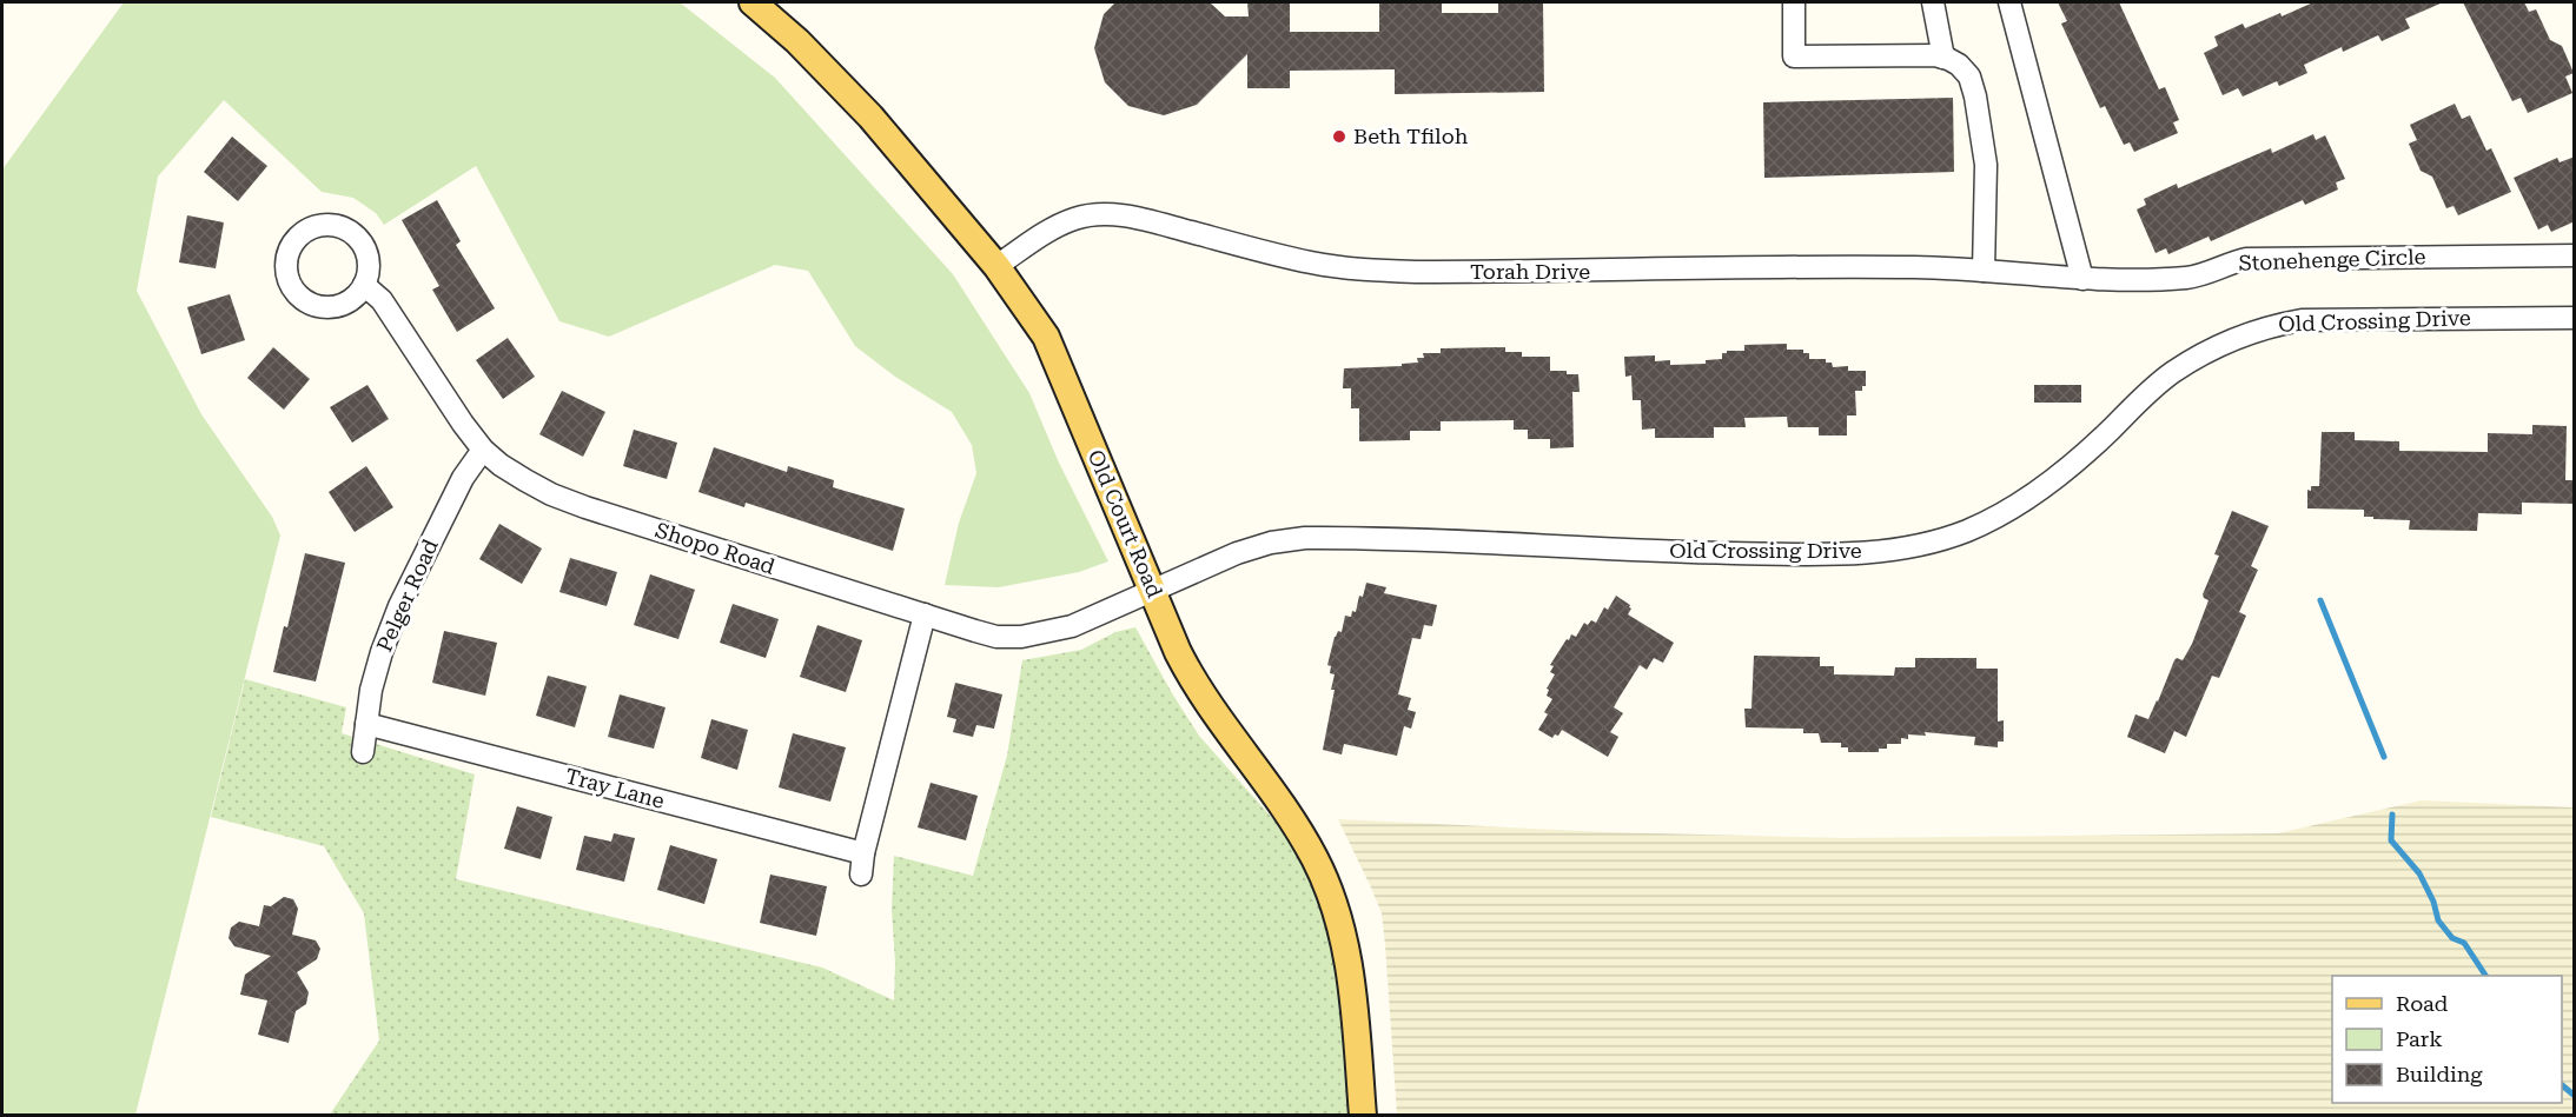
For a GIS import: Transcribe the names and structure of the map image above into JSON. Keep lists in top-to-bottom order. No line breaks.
{"streets":{"main road":["Old Court Road"],"street":["Stonehenge Circle","Torah Drive","Old Crossing Drive","Shopo Road","Pelger Road","Tray Lane"]},"crossings":[["Stonehenge Circle","Torah Drive"],["Torah Drive","Old Court Road"],["Old Crossing Drive","Old Court Road"],["Old Crossing Drive","Shopo Road"],["Old Court Road","Shopo Road"],["Shopo Road","Pelger Road"],["Shopo Road","Tray Lane"],["Pelger Road","Tray Lane"]],"places":["Beth Tfiloh"],"legend":["Road","Park","Building"]}
